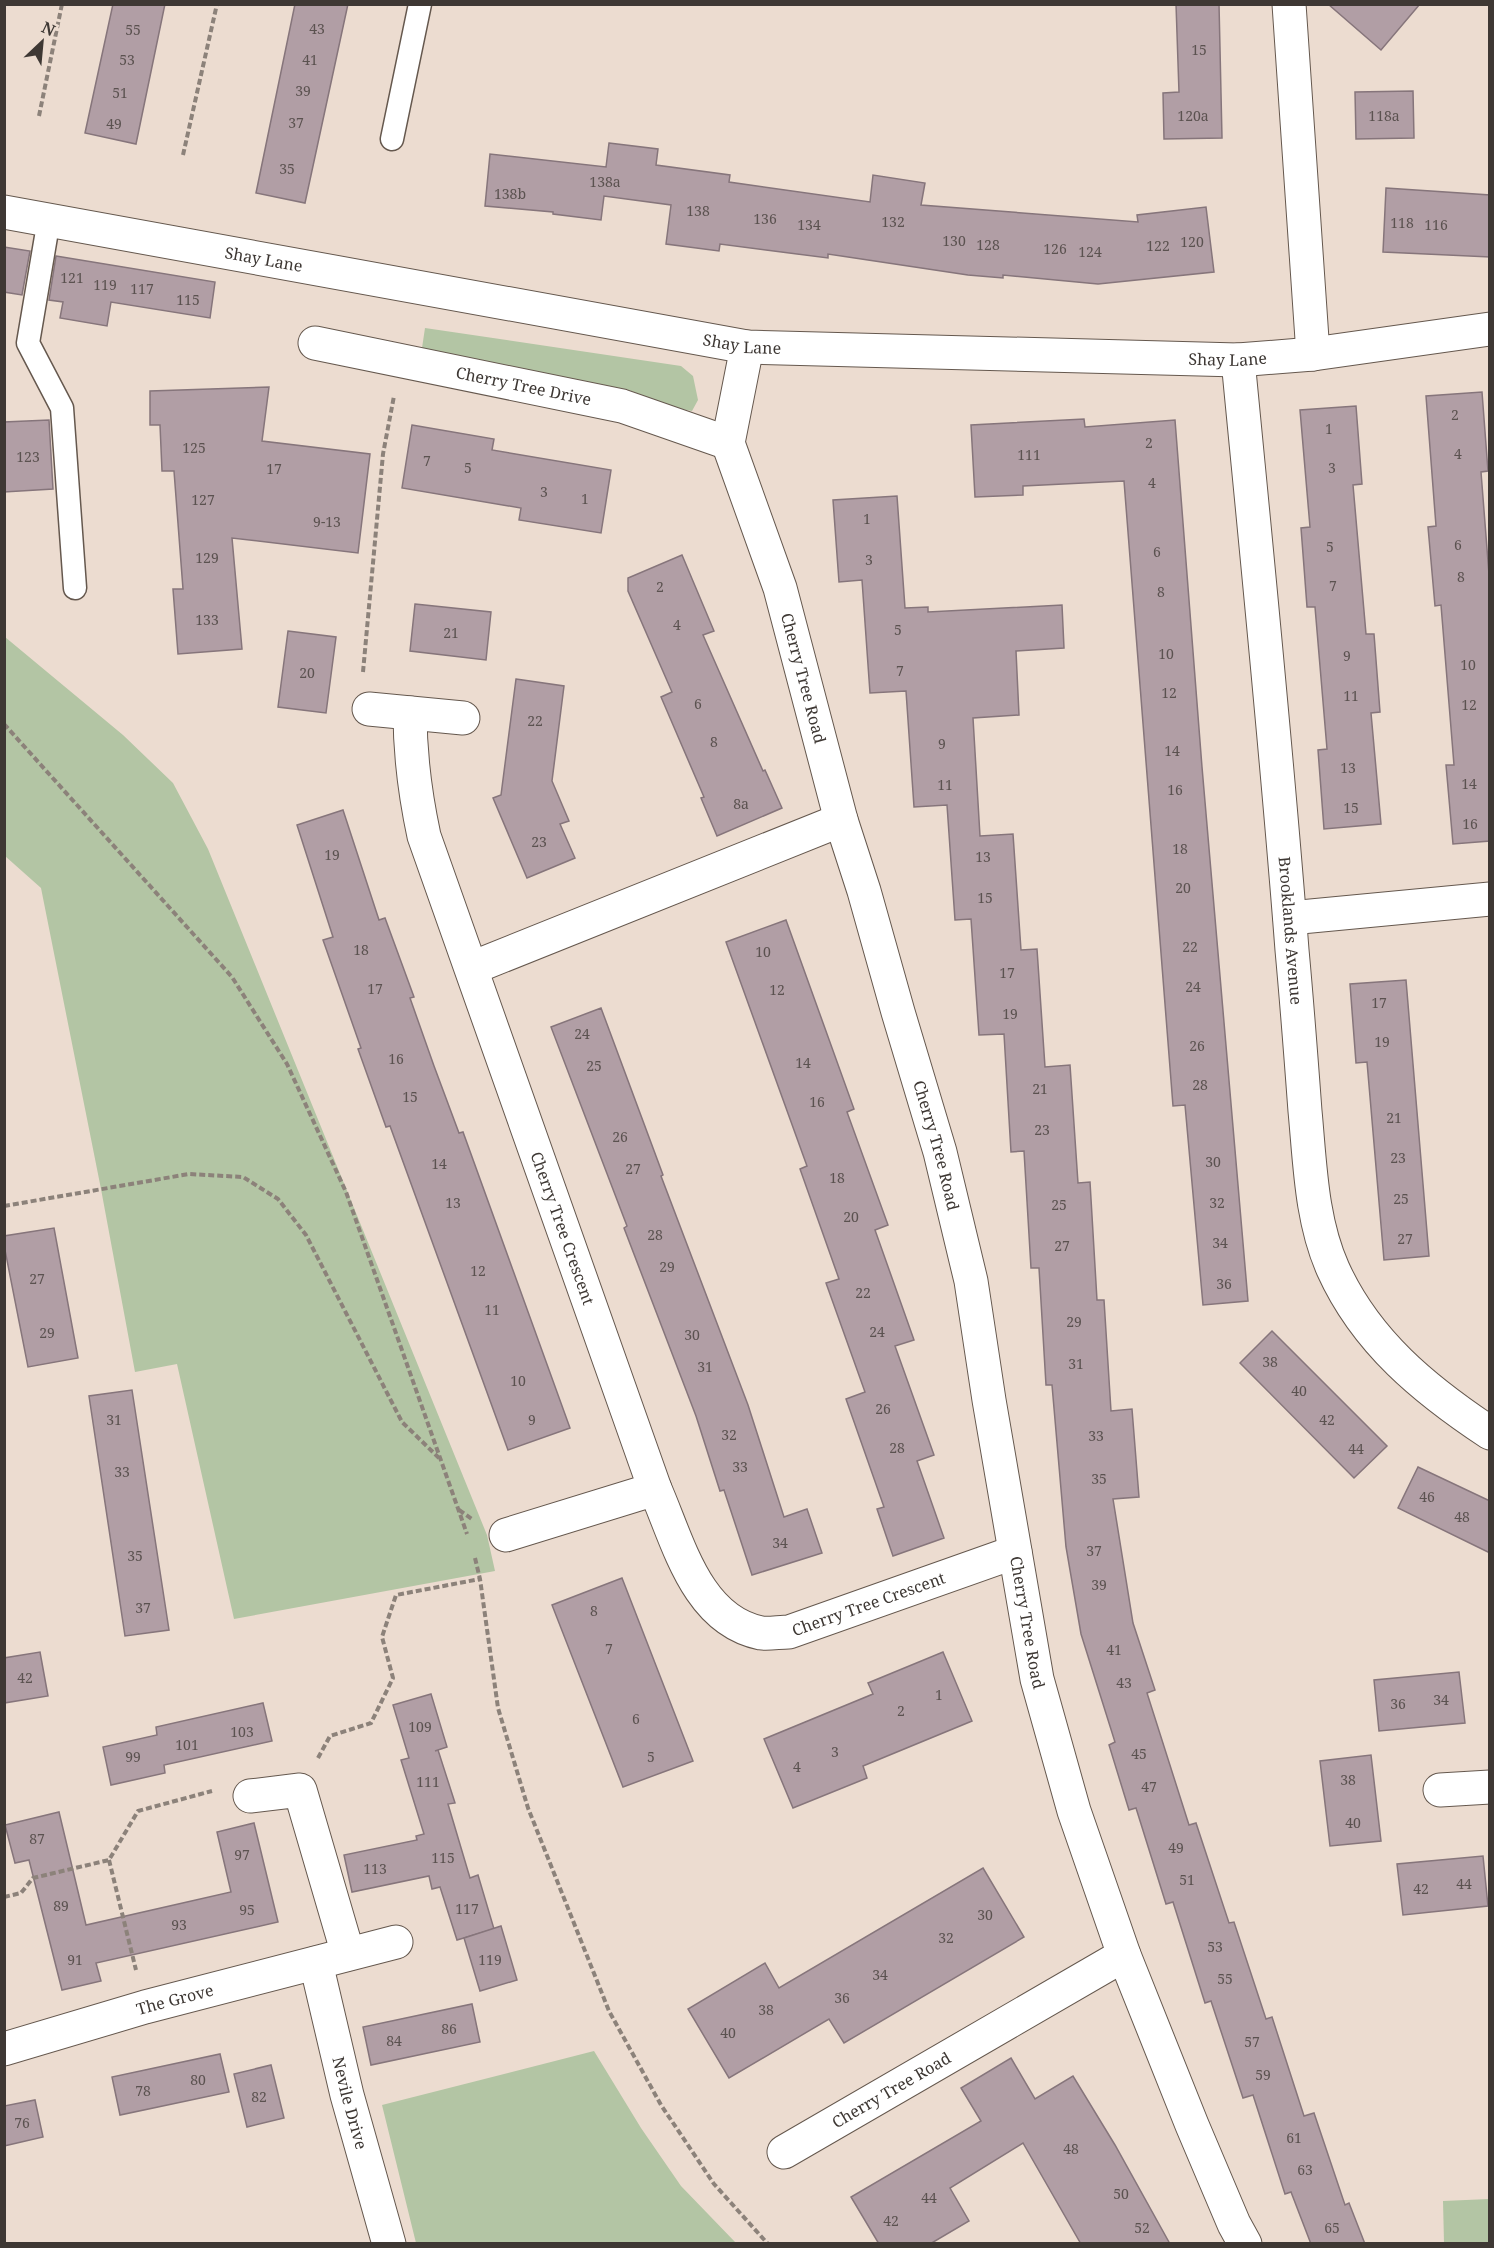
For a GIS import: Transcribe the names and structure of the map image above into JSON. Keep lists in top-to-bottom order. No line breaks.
{"streets":{"street":["Shay Lane","Cherry Tree Drive","Cherry Tree Road","Brooklands Avenue","Cherry Tree Crescent","The Grove","Nevile Drive"]},"crossings":[["Shay Lane","Brooklands Avenue"],["Cherry Tree Drive","Cherry Tree Road"],["Cherry Tree Road","Cherry Tree Crescent"],["The Grove","Nevile Drive"]],"house_numbers":["43","55","15","53","41","39","51","120a","118a","37","49","35","138a","138b","138","136","132","118","134","116","130","120","128","122","126","124","121","119","117","115","2","1","2","125","4","111","123","7","5","3","17","4","3","1","127","1","9-13","6","5","6","129","3","8","7","2","8","133","4","5","21","10","9","10","7","20","12","11","6","12","22","8","9","14","13","14","11","16","8a","15","16","23","18","19","13","20","15","22","18","10","17","24","17","12","17","19","24","19","26","16","14","25","28","21","15","16","21","23","26","23","30","14","27","18","25","13","32","25","20","28","27","34","27","29","12","27","36","22","11","29","24","29","30","38","31","31","10","40","26","31","9","42","32","33","28","44","33","33","35","46","48","34","37","35","39","37","8","7","41","42","43","1","34","36","2","6","109","103","101","3","45","99","5","4","38","111","47","40","87","49","97","115","113","51","44","42","89","117","95","30","93","32","53","91","119","34","55","36","38","86","40","84","57","59","80","78","82","76","61","48","63","50","44","42","52","65"],"north":"top right"}
